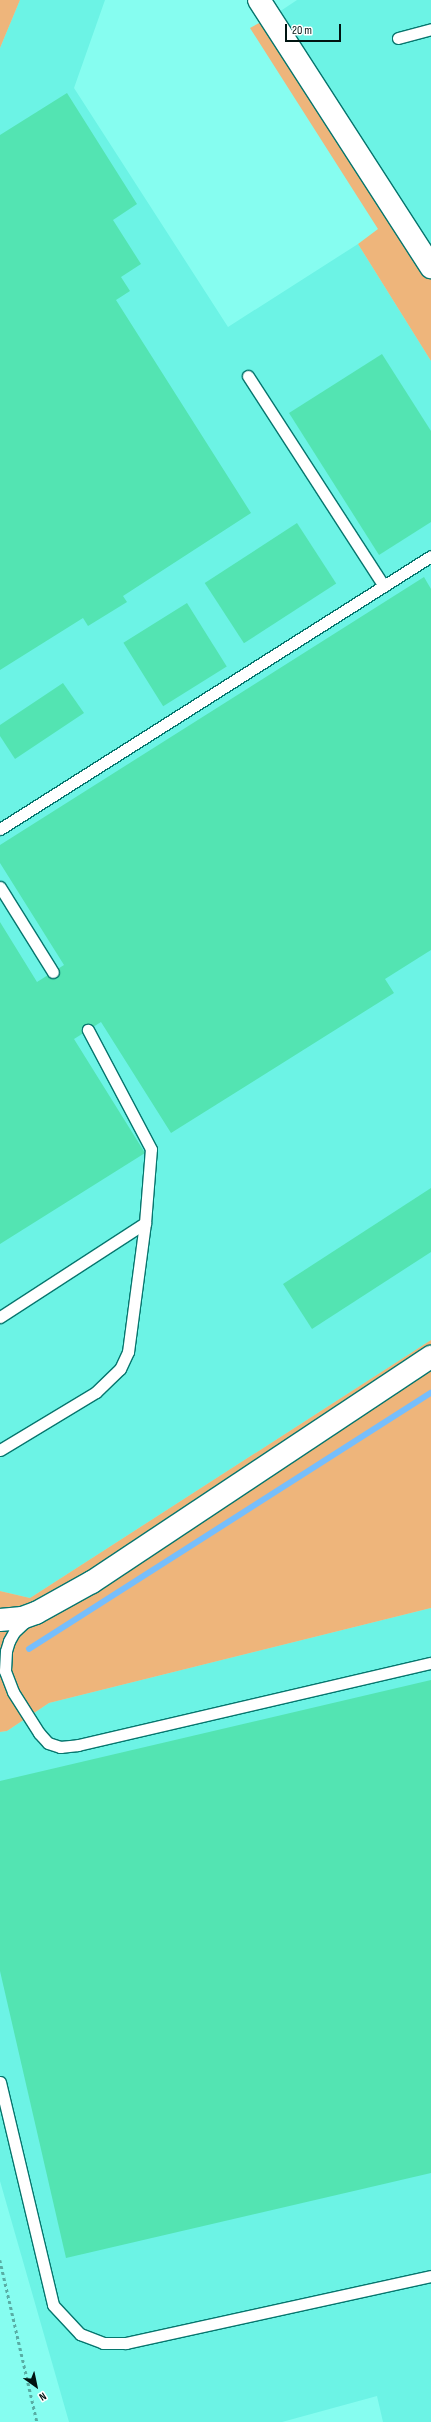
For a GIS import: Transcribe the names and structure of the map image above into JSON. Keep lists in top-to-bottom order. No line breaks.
{"scale_bar":"20 m","north":"bottom right"}
